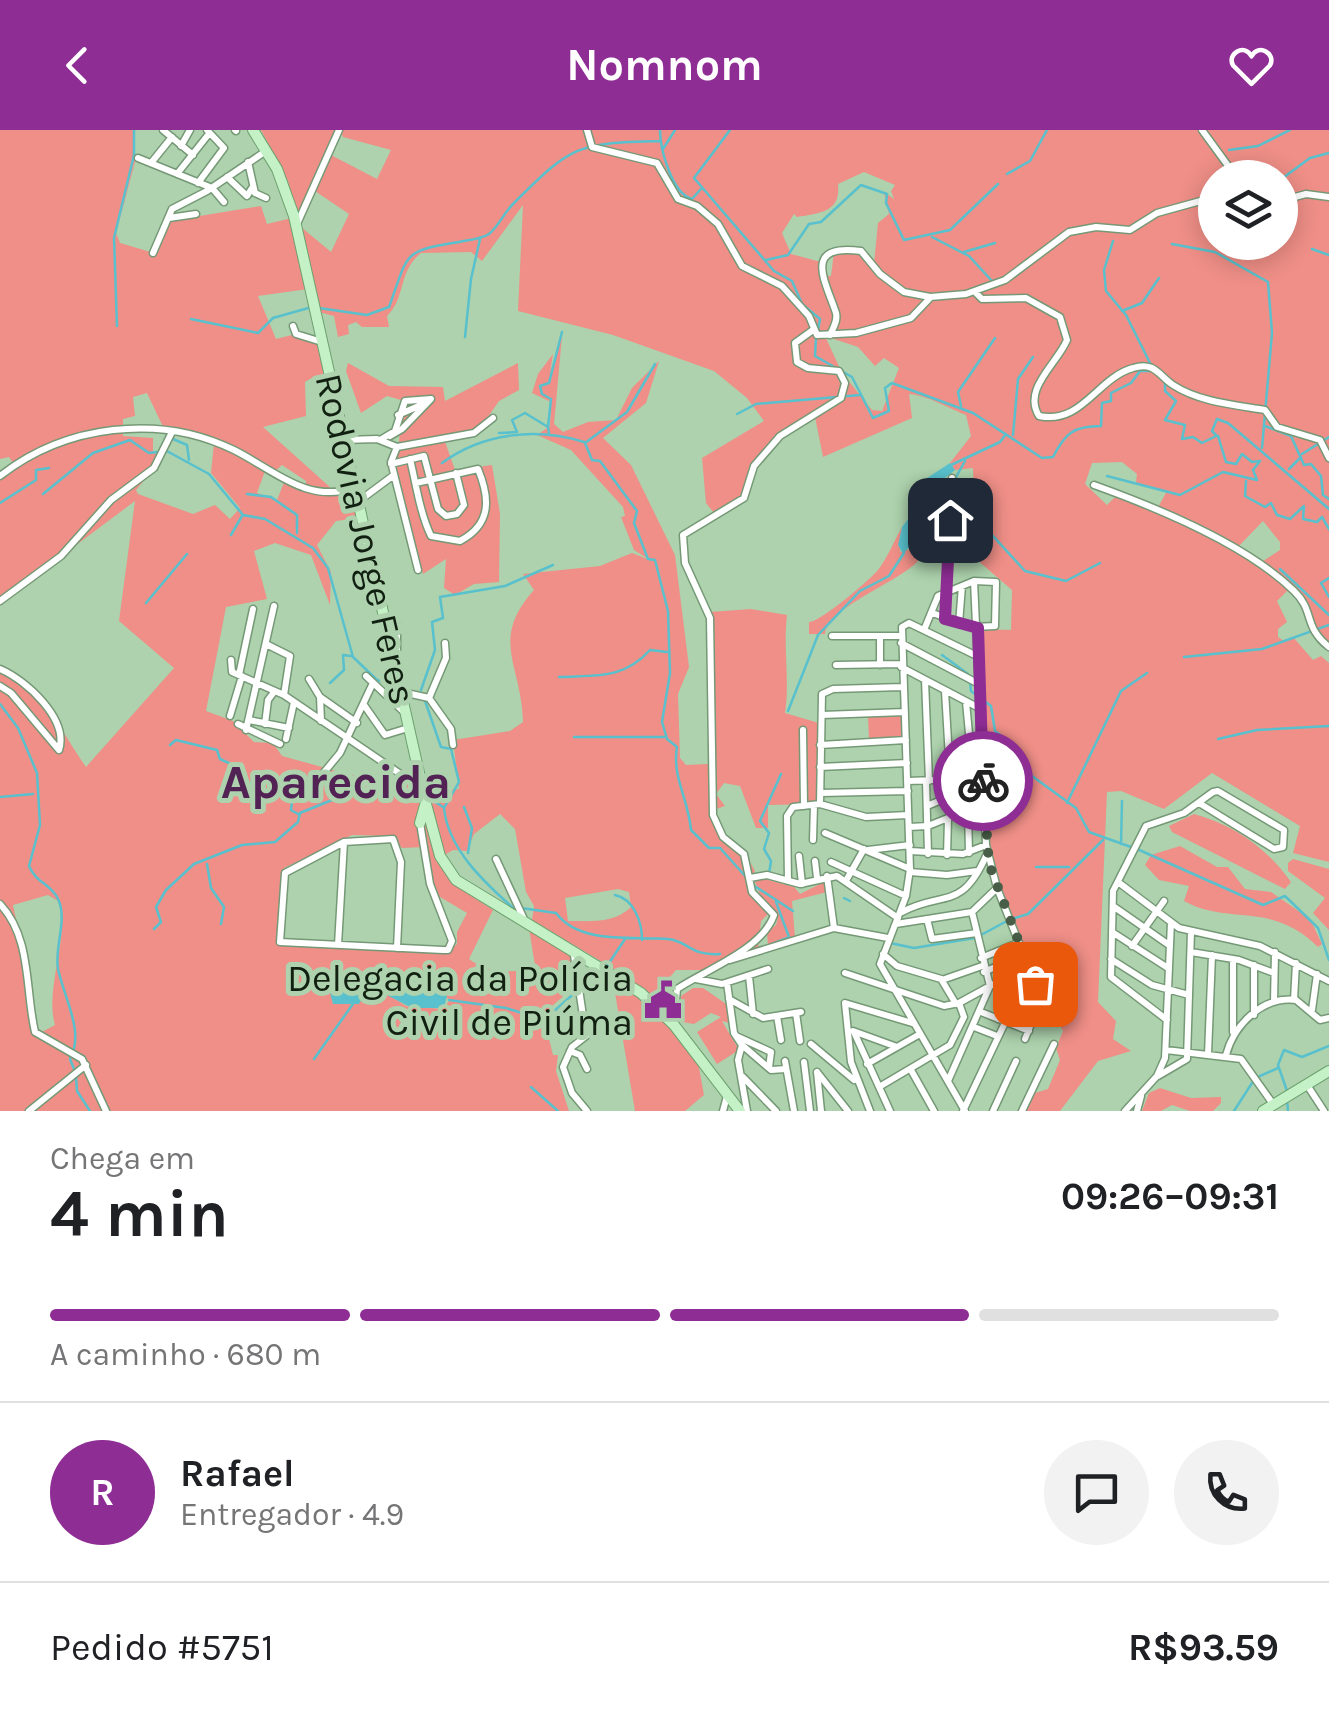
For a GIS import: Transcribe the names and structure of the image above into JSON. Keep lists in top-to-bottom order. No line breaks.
{"streets":{"main road":["Rodovia Jorge Feres"]},"districts":["Aparecida"],"places":{"public building":["Delegacia da Polícia Civil de Piúma"]},"page":{"header":"Nomnom","heading":["4 min","Chega em","09:26–09:31"],"panel":["Rafael","Entregador · 4.9","Pedido #5751","R$93.59"],"bar":"A caminho · 680 m","round":"R"}}
